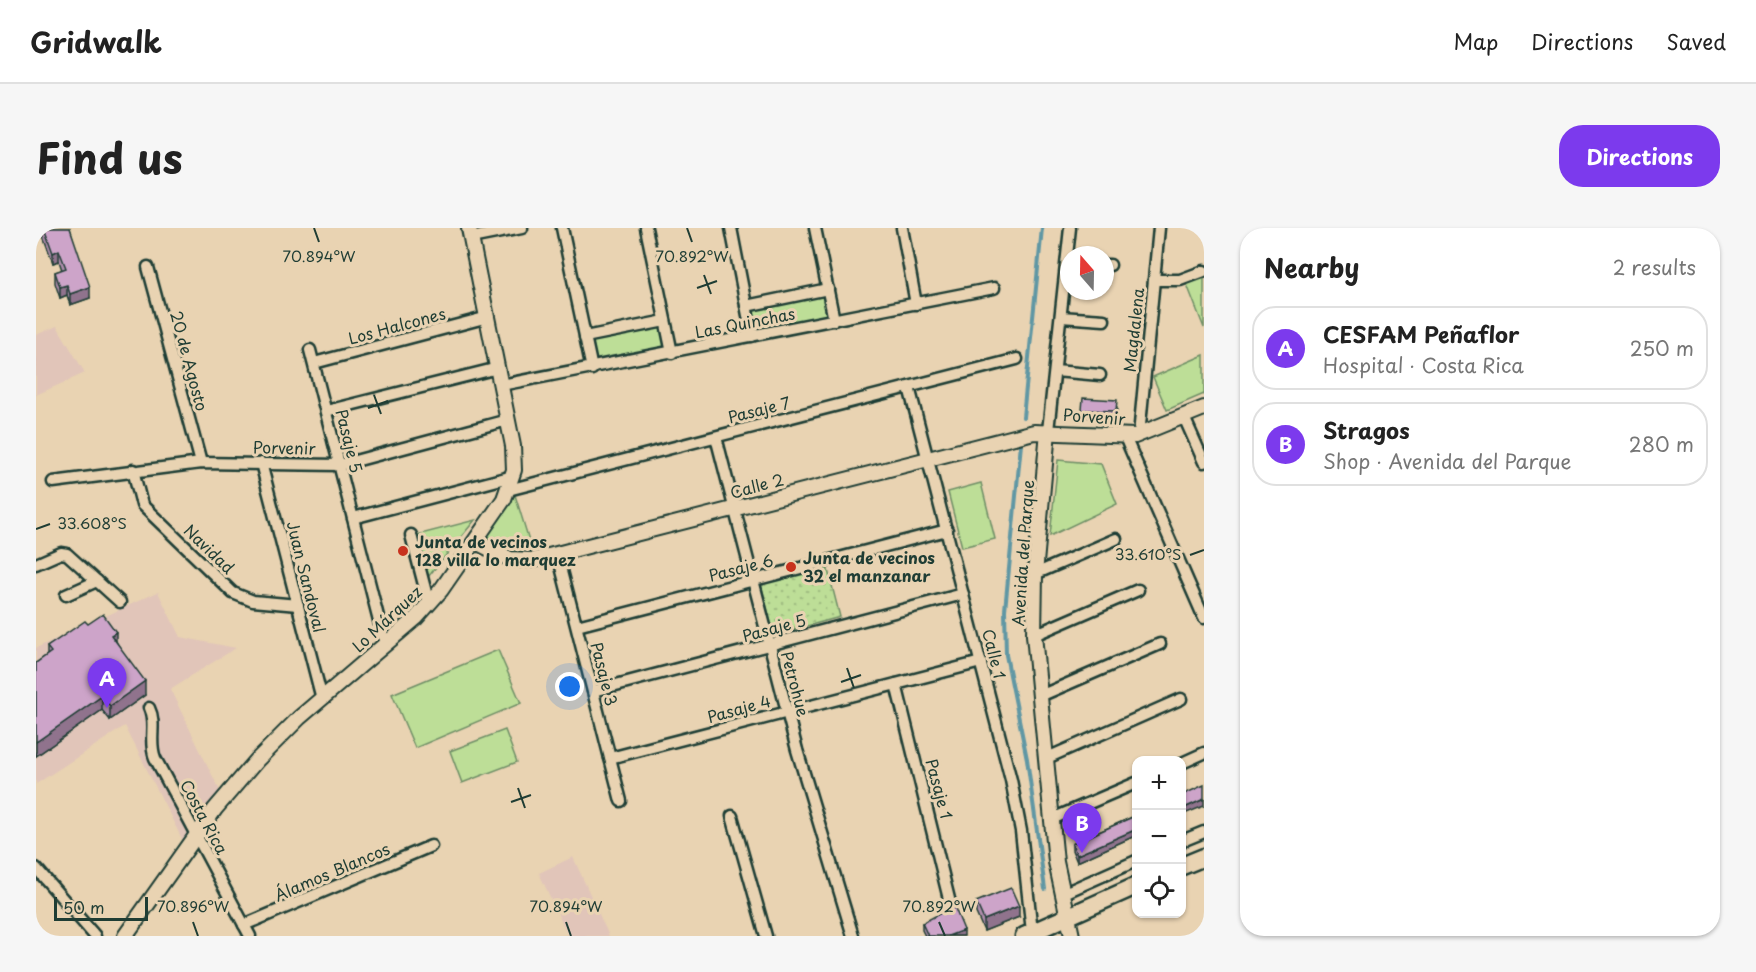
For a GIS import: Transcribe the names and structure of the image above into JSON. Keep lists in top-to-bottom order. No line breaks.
{"streets":{"street":["Las Quinchas","Los Halcones","Magdalena","20 de Agosto","Pasaje 7","Porvenir","Pasaje 5","Calle 2","Navidad","Avenida del Parque","Pasaje 6","Juan Sandoval","Lo Márquez","Calle 1","Pasaje 3","Petrohue","Pasaje 4","Pasaje 1","Costa Rica","Álamos Blancos"]},"crossings":[["Las Quinchas","Lo Márquez"],["Los Halcones","Pasaje 5"],["Los Halcones","Lo Márquez"],["Magdalena","Porvenir"],["20 de Agosto","Porvenir"],["Pasaje 7","Lo Márquez"],["Pasaje 7","Calle 1"],["Pasaje 7","Petrohue"],["Porvenir","Pasaje 5"],["Porvenir","Calle 2"],["Porvenir","Navidad"],["Porvenir","Avenida del Parque"],["Porvenir","Juan Sandoval"],["Porvenir","Lo Márquez"],["Pasaje 5","Lo Márquez"],["Pasaje 5","Calle 1"],["Pasaje 5","Pasaje 3"],["Pasaje 5","Petrohue"],["Calle 2","Avenida del Parque"],["Calle 2","Lo Márquez"],["Calle 2","Calle 1"],["Calle 2","Pasaje 3"],["Calle 2","Petrohue"],["Navidad","Juan Sandoval"],["Pasaje 6","Calle 1"],["Pasaje 6","Pasaje 3"],["Pasaje 6","Petrohue"],["Juan Sandoval","Lo Márquez"],["Lo Márquez","Costa Rica"],["Calle 1","Pasaje 4"],["Pasaje 3","Pasaje 4"],["Petrohue","Pasaje 4"],["Pasaje 4","Pasaje 1"],["Costa Rica","Álamos Blancos"]],"places":["Junta de vecinos 128 villa lo marquez","Junta de vecinos 32 el manzanar"],"scale_bar":"50 m","north":"top","page":{"header":"Gridwalk","nav":["Map","Directions","Saved"],"title":"Find us","buttons":"Directions","heading":["Nearby","2 results"],"list":[{"mark":"A","name":"CESFAM Peñaflor","note":"Hospital · Costa Rica","value":"250 m"},{"mark":"B","name":"Stragos","note":"Shop · Avenida del Parque","value":"280 m"}],"pins":["A","B"],"map_buttons":["+","−"],"scale":"50 m"},"coordinates":["70.894°W","70.892°W","33.608°S","33.610°S","70.896°W"]}
